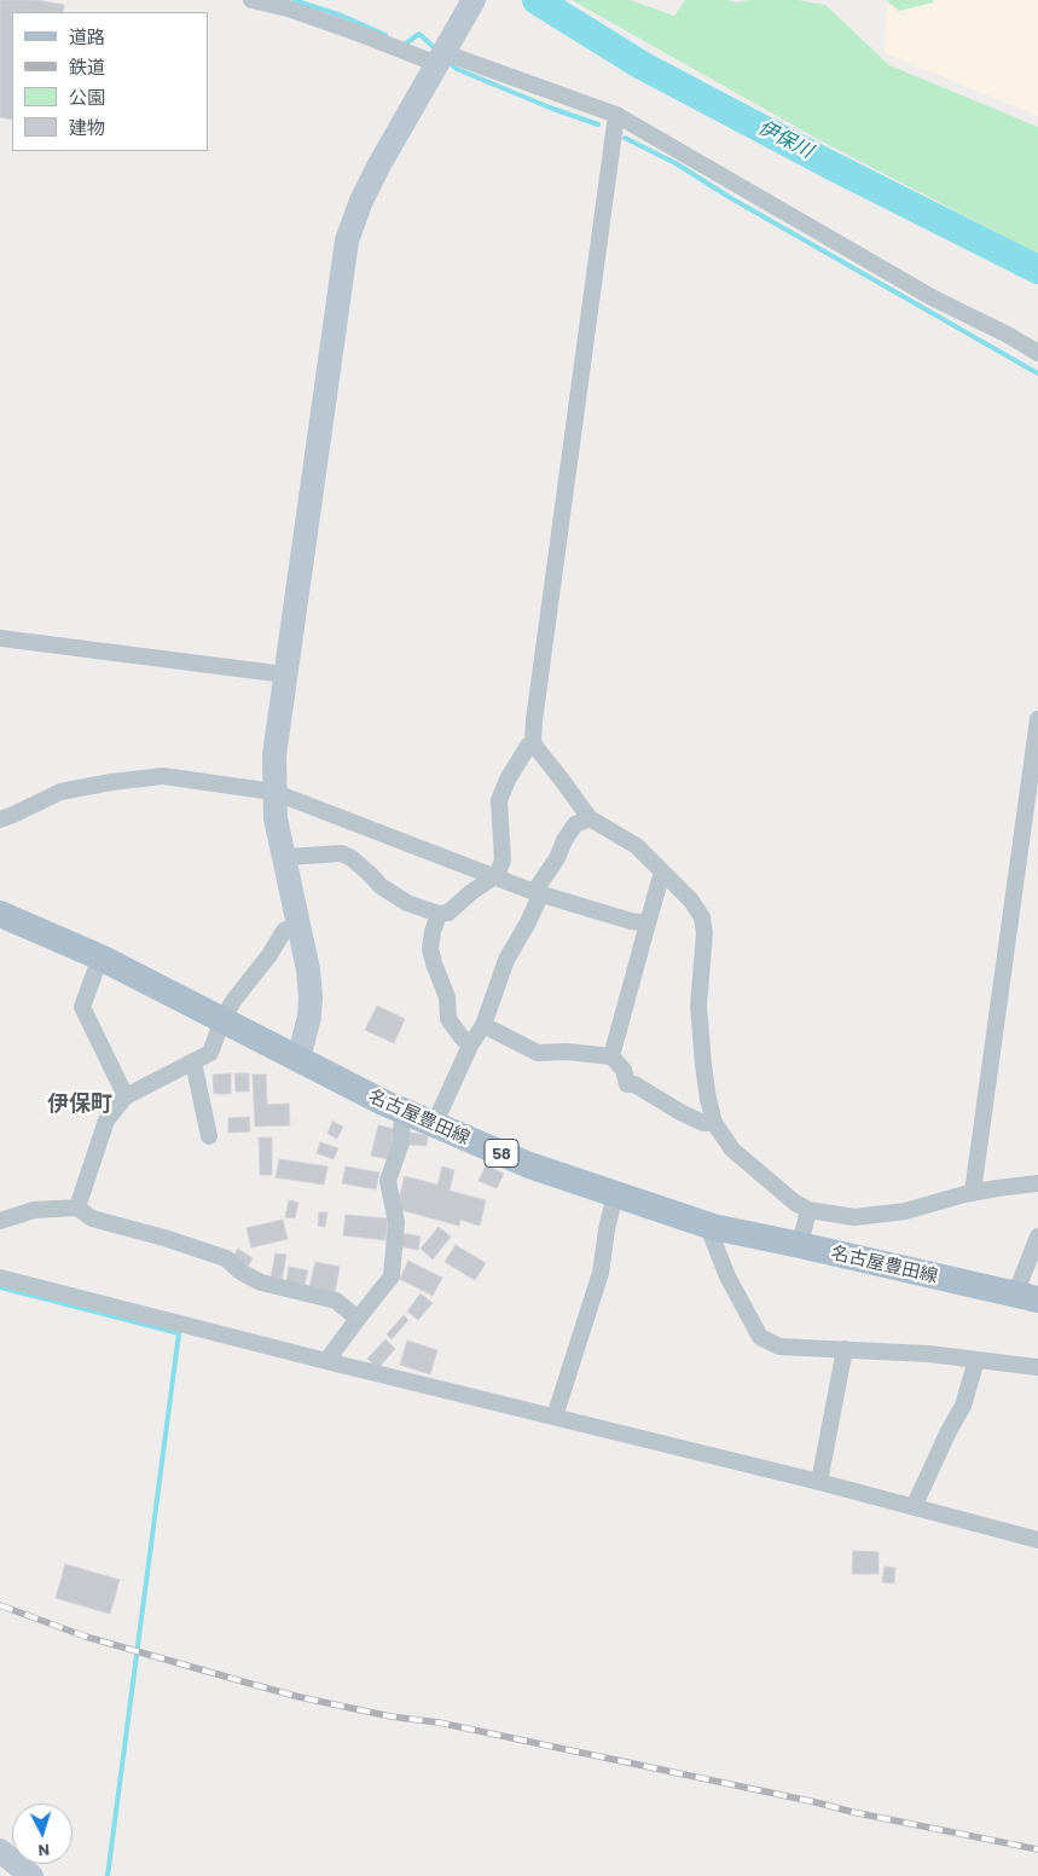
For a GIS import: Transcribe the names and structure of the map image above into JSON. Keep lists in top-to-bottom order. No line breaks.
{"streets":{"main road":["名古屋豊田線","58"]},"districts":["伊保町"],"water":["伊保川"],"legend":["道路","鉄道","公園","建物"],"north":"bottom"}
